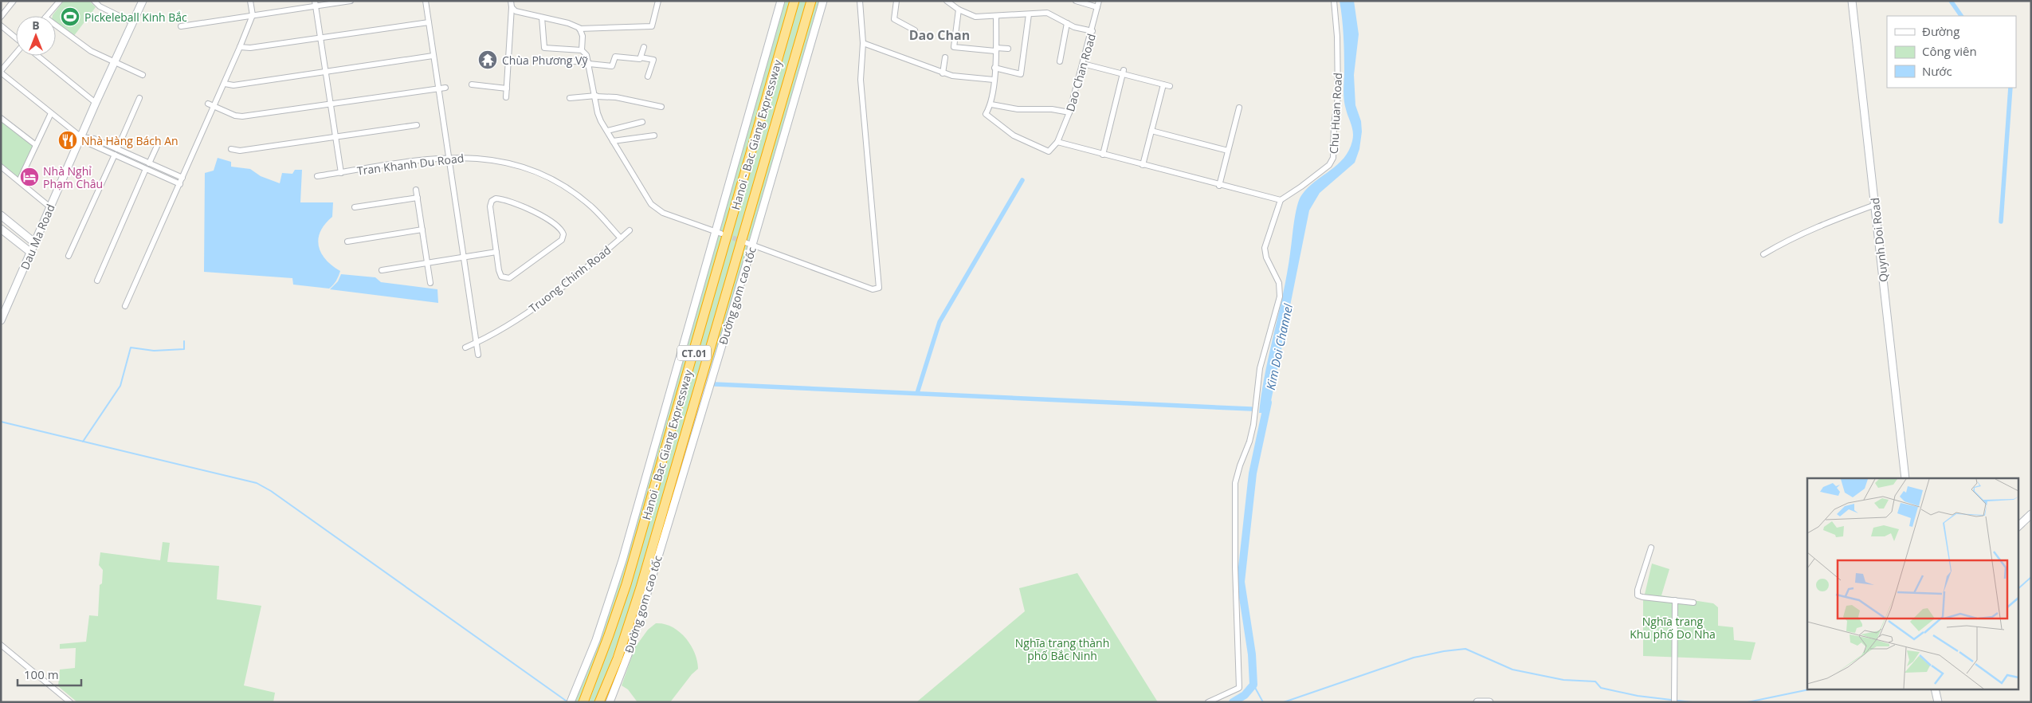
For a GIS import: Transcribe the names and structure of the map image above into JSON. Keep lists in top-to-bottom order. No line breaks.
{"streets":{"highway":["Hanoi - Bac Giang Expressway","CT.01"],"main road":["Dau Ma Road","Quynh Doi Road","Đường gom cao tốc"],"street":["Dao Chan Road","Chu Huan Road","Tran Khanh Du Road","Truong Chinh Road"]},"crossings":[["Tran Khanh Du Road","Truong Chinh Road"]],"districts":["Dao Chan"],"water":["Kim Doi Channel"],"parks":["Nghĩa trang Khu phố Do Nha","Nghĩa trang thành phố Bắc Ninh"],"places":{"sports":["Pickeleball Kinh Bắc"],"temple":["Chùa Phương Vỹ"],"restaurant":["Nhà Hàng Bách An"],"hotel":["Nhà Nghỉ Phạm Châu"]},"legend":["Đường","Công viên","Nước"],"scale_bar":"100 m","north":"top"}
